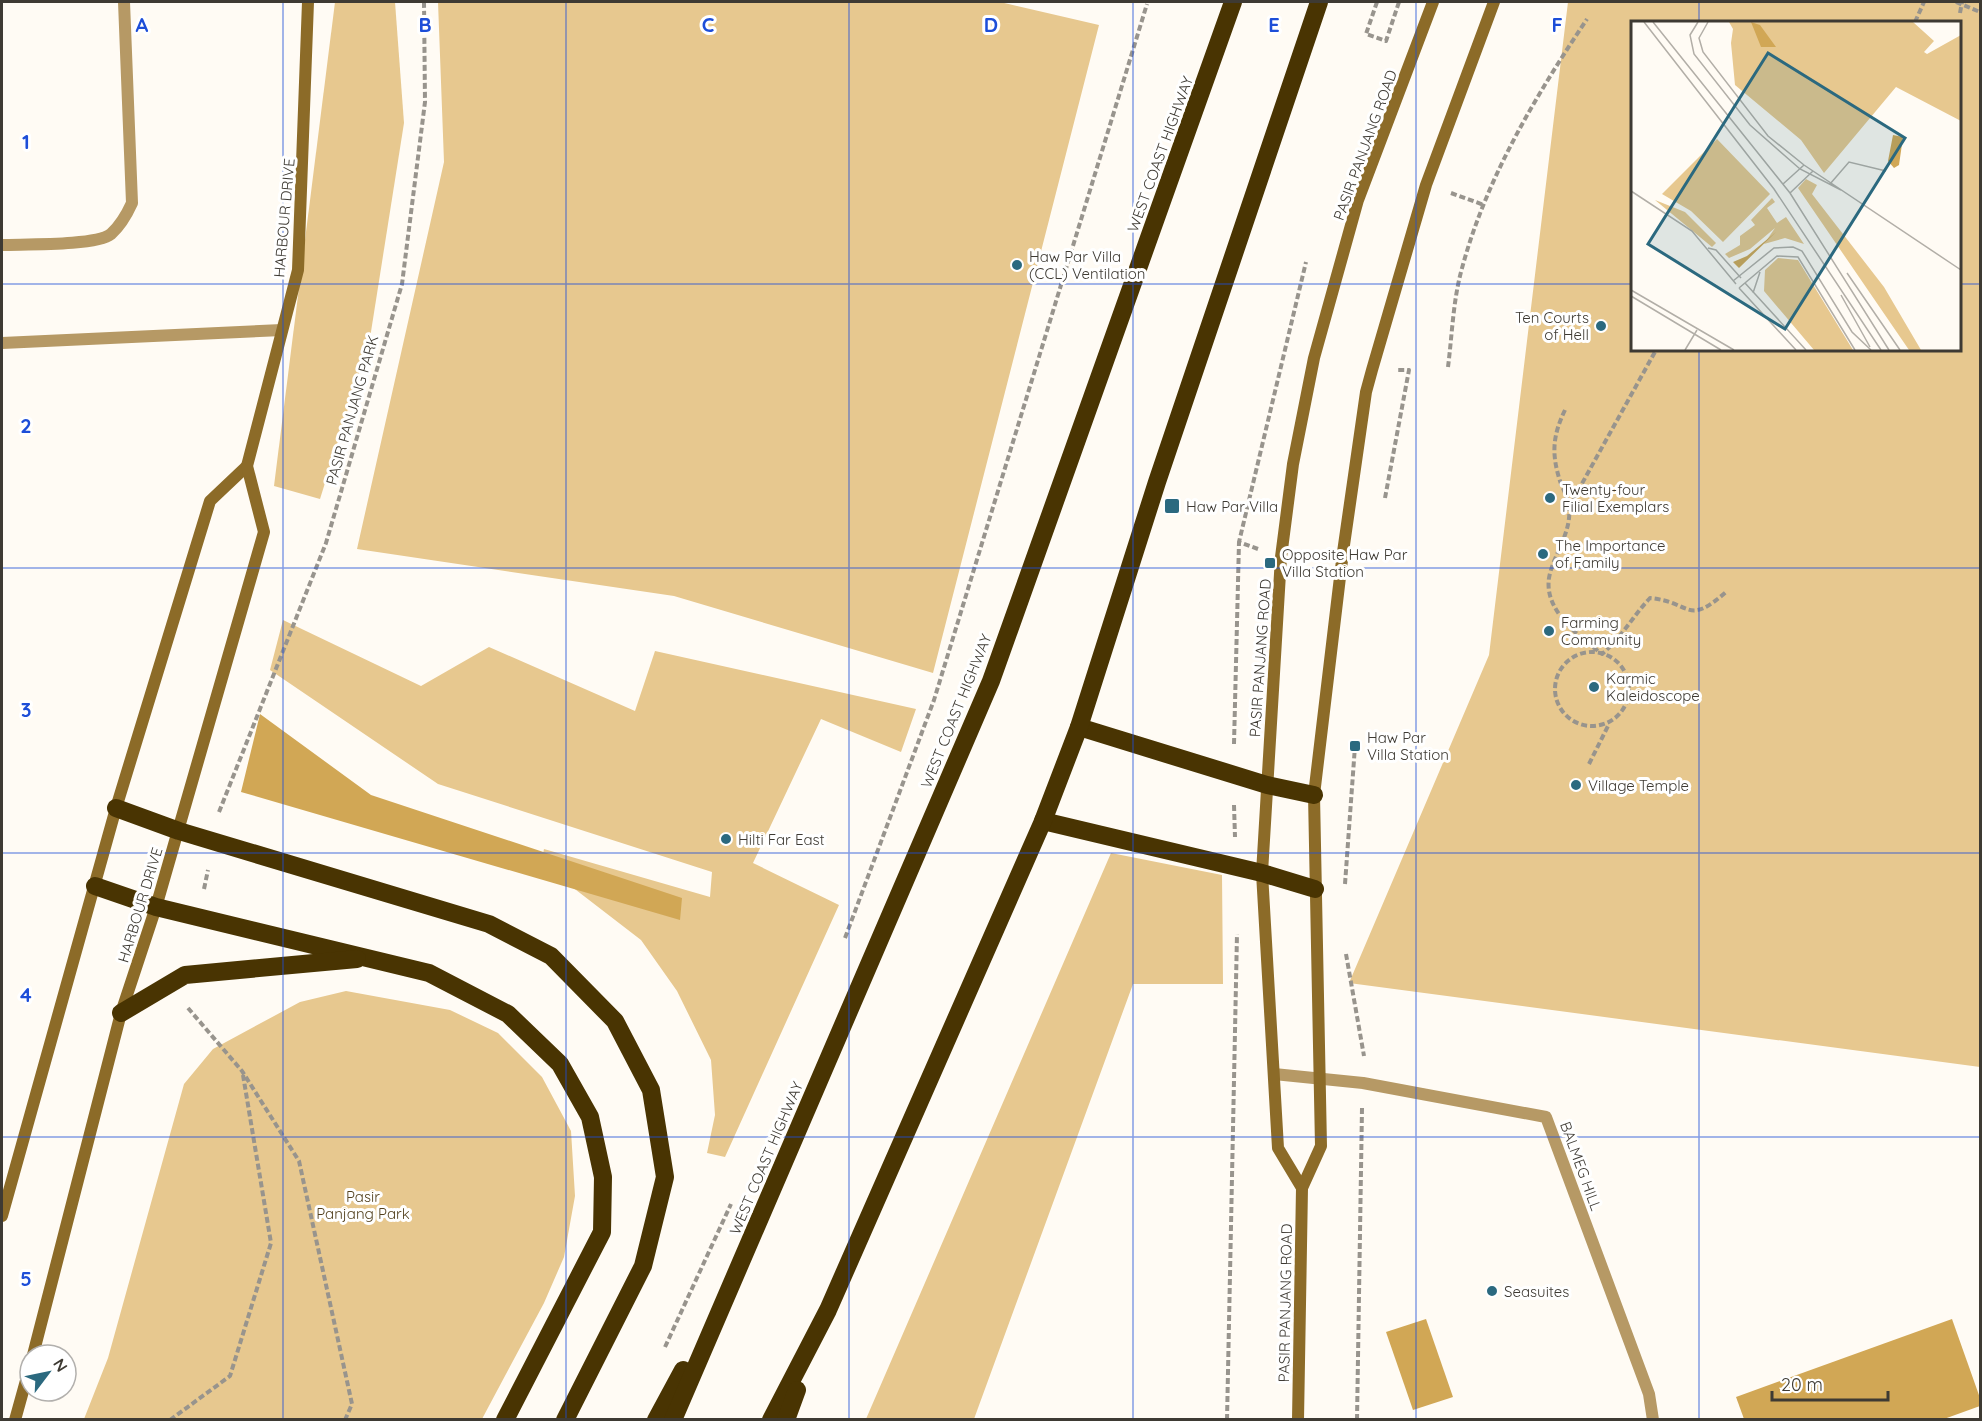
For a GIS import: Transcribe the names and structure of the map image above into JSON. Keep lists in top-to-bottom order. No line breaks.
{"streets":{"highway":["WEST COAST HIGHWAY"],"main road":["PASIR PANJANG ROAD","HARBOUR DRIVE"],"street":["BALMEG HILL"],"path":["PASIR PANJANG PARK"]},"crossings":[["PASIR PANJANG ROAD","BALMEG HILL"]],"parks":["Pasir Panjang Park"],"places":{"other":["Haw Par Villa (CCL) Ventilation","Ten Courts of Hell","Twenty-four Filial Exemplars","The Importance of Family","Farming Community","Karmic Kaleidoscope","Village Temple","Hilti Far East","Seasuites"],"transit":["Haw Par Villa","Opposite Haw Par Villa Station","Haw Par Villa Station"]},"scale_bar":"20 m","north":"top right","grid":{"columns":["A","B","C","D","E","F"],"rows":["1","2","3","4","5"]}}
